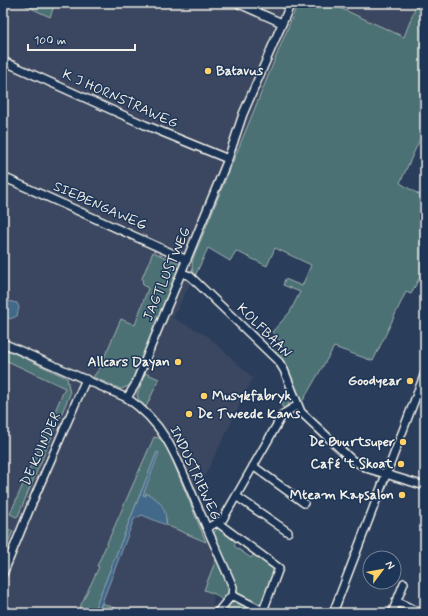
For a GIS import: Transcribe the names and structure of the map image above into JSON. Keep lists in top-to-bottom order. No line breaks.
{"streets":{"street":["K J HORNSTRAWEG","SIEBENGAWEG","JAGTLUSTWEG","KOLFBAAN","DE KUINDER","INDUSTRIEWEG"]},"crossings":[["K J HORNSTRAWEG","JAGTLUSTWEG"],["SIEBENGAWEG","JAGTLUSTWEG"],["JAGTLUSTWEG","KOLFBAAN"],["JAGTLUSTWEG","INDUSTRIEWEG"],["DE KUINDER","INDUSTRIEWEG"]],"places":["Batavus","Allcars Dayan","Goodyear","Musykfabryk","De Tweede Kans","De Buurtsuper","Café 't Skoat","Mteam Kapsalon"],"scale_bar":"100 m","north":"top right"}
